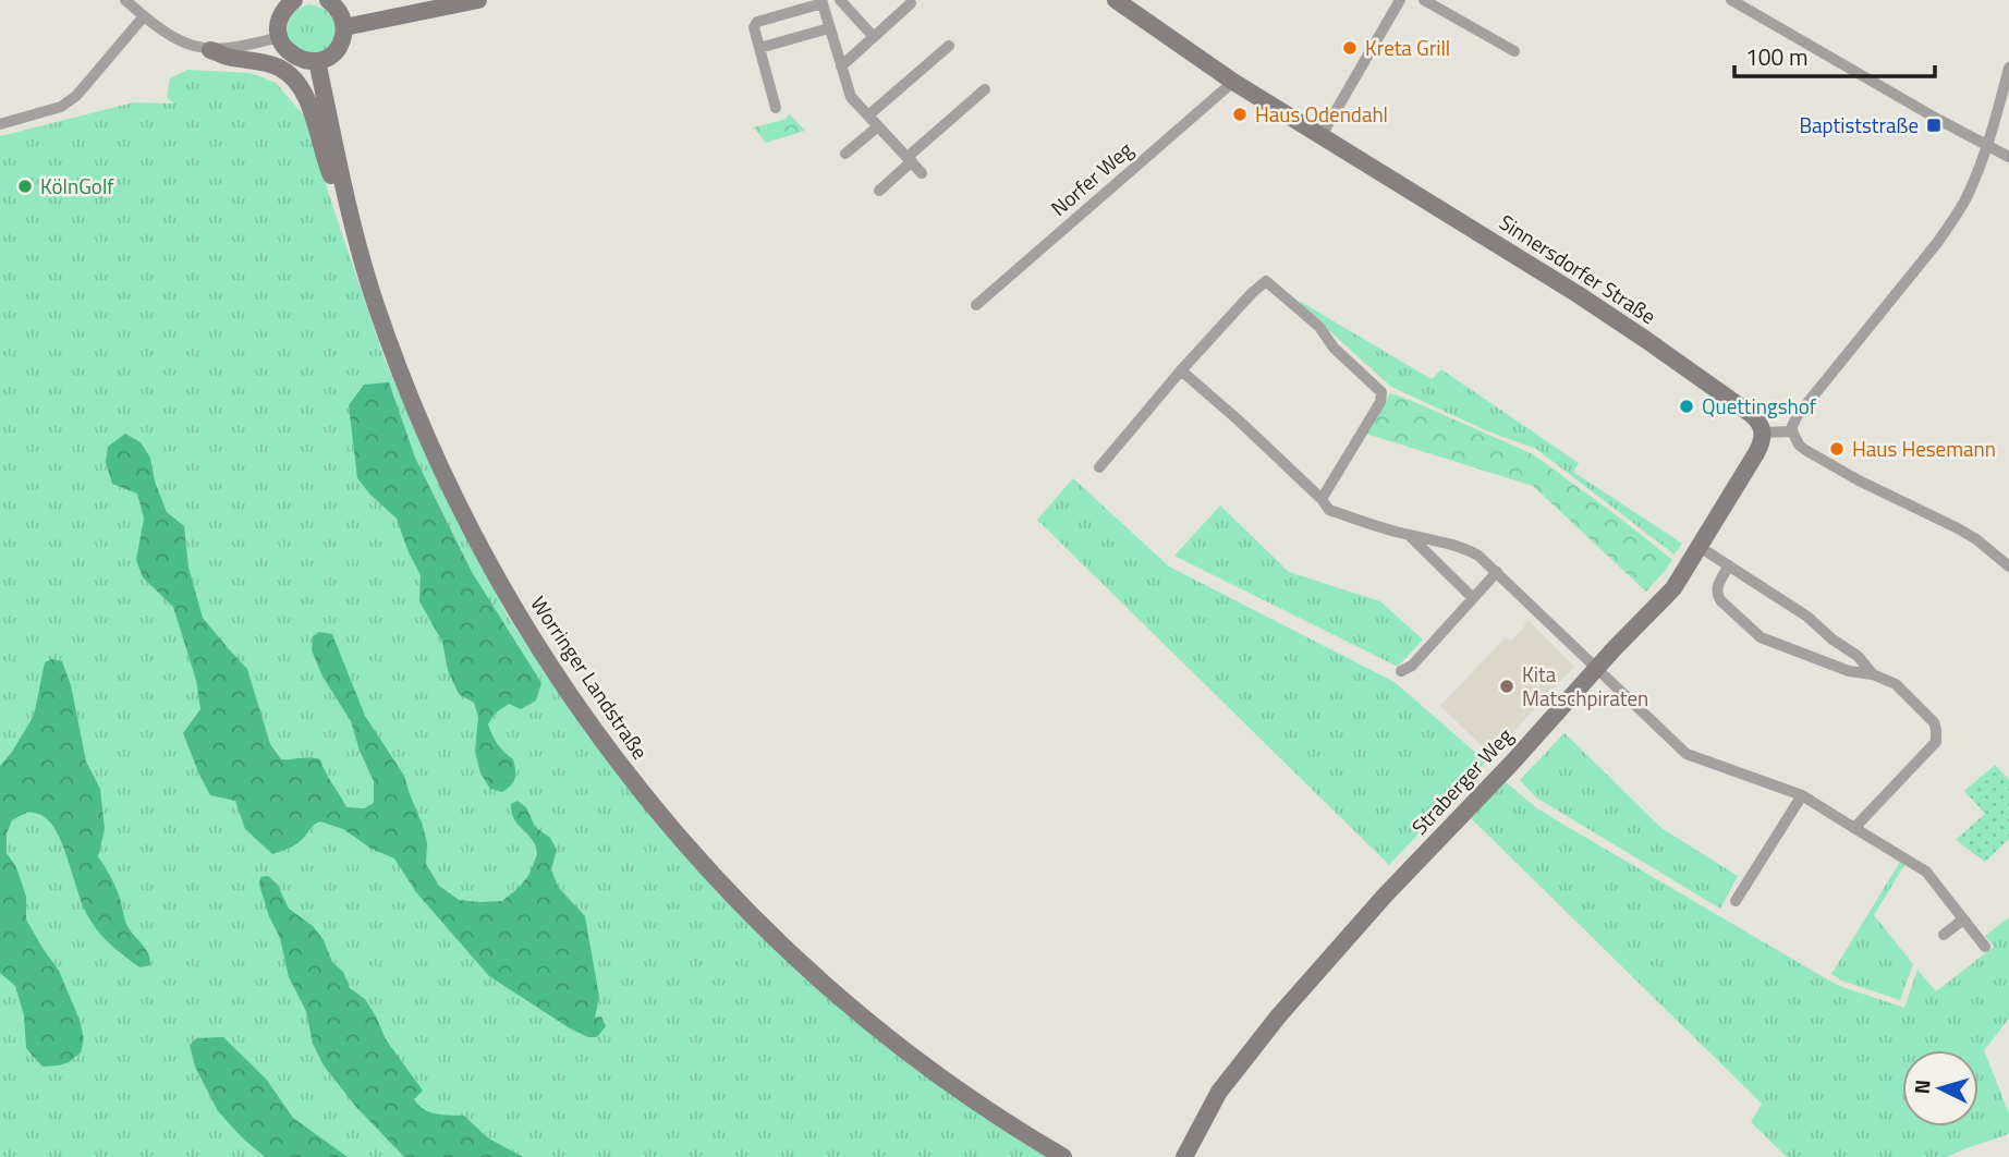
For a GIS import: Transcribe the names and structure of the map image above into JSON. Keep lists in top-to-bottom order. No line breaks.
{"streets":{"main road":["Sinnersdorfer Straße","Worringer Landstraße","Straberger Weg"],"street":["Norfer Weg"]},"crossings":[["Norfer Weg","Sinnersdorfer Straße"],["Sinnersdorfer Straße","Straberger Weg"]],"places":{"other":["Kreta Grill","Haus Odendahl","KölnGolf","Quettingshof","Haus Hesemann","Kita Matschpiraten"],"transit":["Baptiststraße"]},"scale_bar":"100 m","north":"left"}
